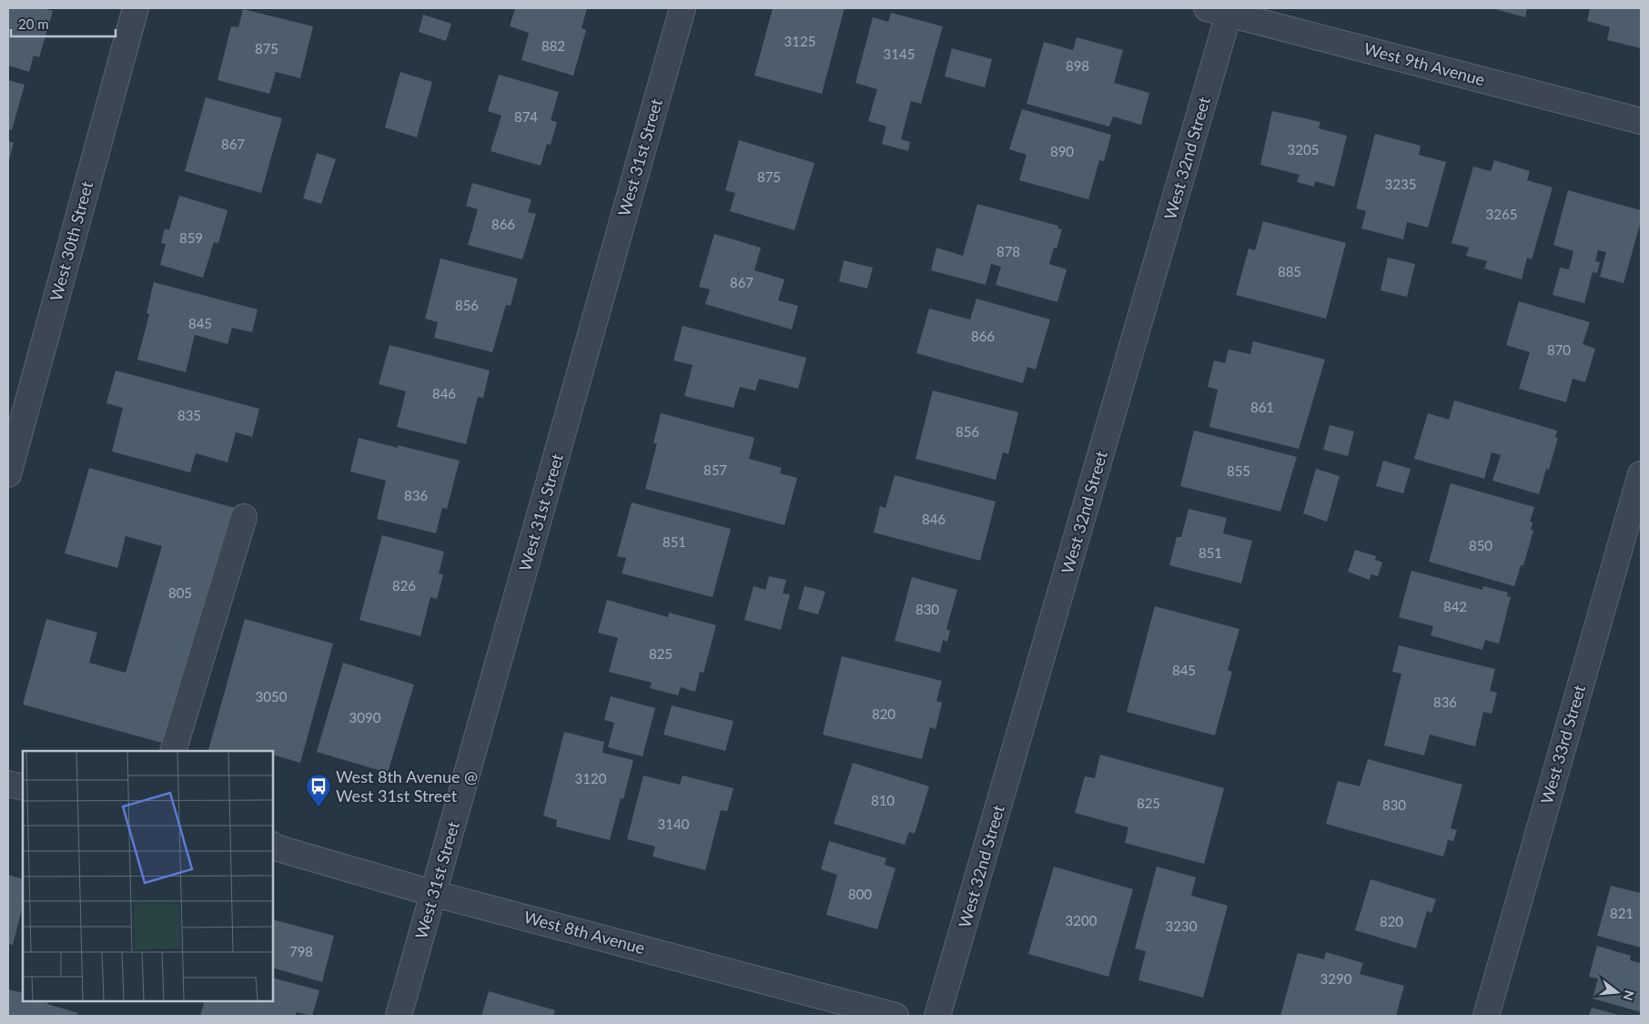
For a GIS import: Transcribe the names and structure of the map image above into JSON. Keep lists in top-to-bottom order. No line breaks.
{"streets":{"street":["West 9th Avenue","West 31st Street","West 32nd Street","West 30th Street","West 33rd Street","West 8th Avenue"]},"crossings":[["West 9th Avenue","West 32nd Street"],["West 31st Street","West 8th Avenue"]],"places":{"bus stop":["West 8th Avenue @ West 31st Street"]},"house_numbers":["3125","882","875","3145","898","874","867","3205","890","875","3235","3265","866","859","878","885","867","856","845","866","870","846","861","835","856","857","855","836","846","851","850","851","826","805","842","830","825","845","3050","836","820","3090","3120","810","825","830","3140","800","821","3200","820","3230","798","3290"],"scale_bar":"20 m","north":"right"}
